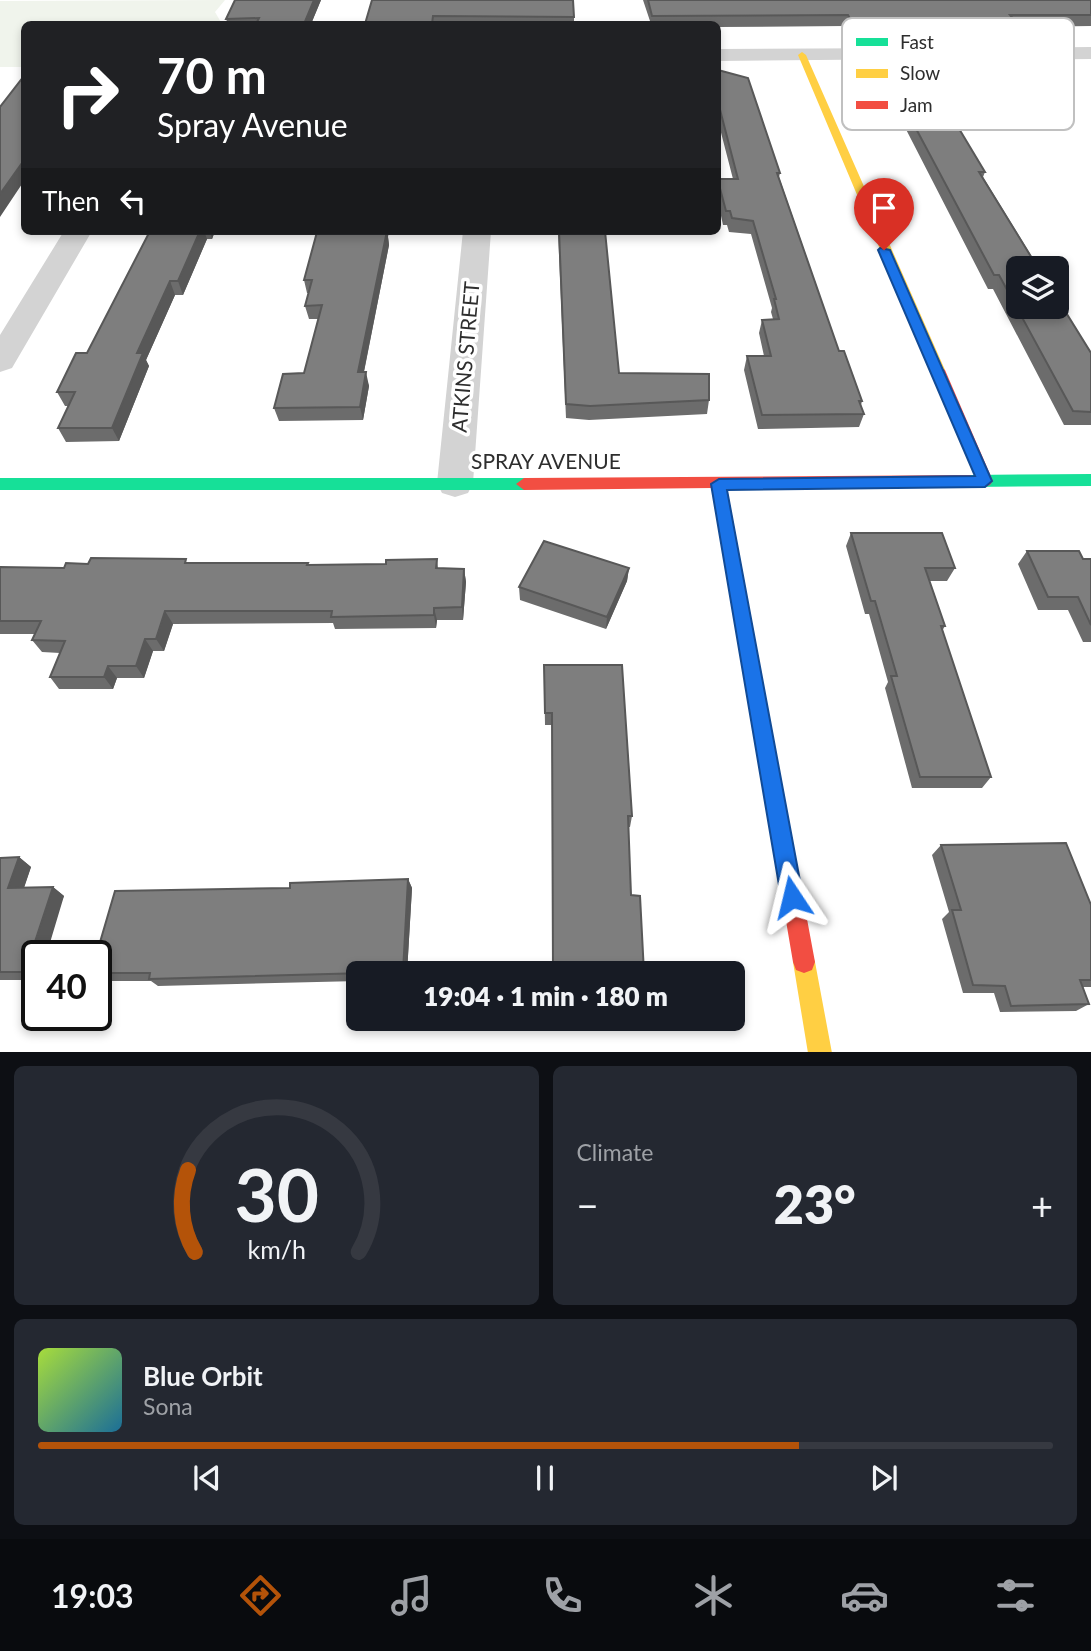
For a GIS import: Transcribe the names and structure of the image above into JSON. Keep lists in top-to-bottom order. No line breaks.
{"streets":{"street":["ATKINS STREET","SPRAY AVENUE"]},"crossings":[["ATKINS STREET","SPRAY AVENUE"]],"legend":["Fast","Slow","Jam"],"page":{"turn":["70 m","Spray Avenue"],"then":"Then","limit":"40","trip":"19:04 · 1 min · 180 m","tile":"Climate","heat":["−","23°","+"],"song":["Blue Orbit","Sona"],"tabs":"19:03","gauge":["30","km/h"]}}
